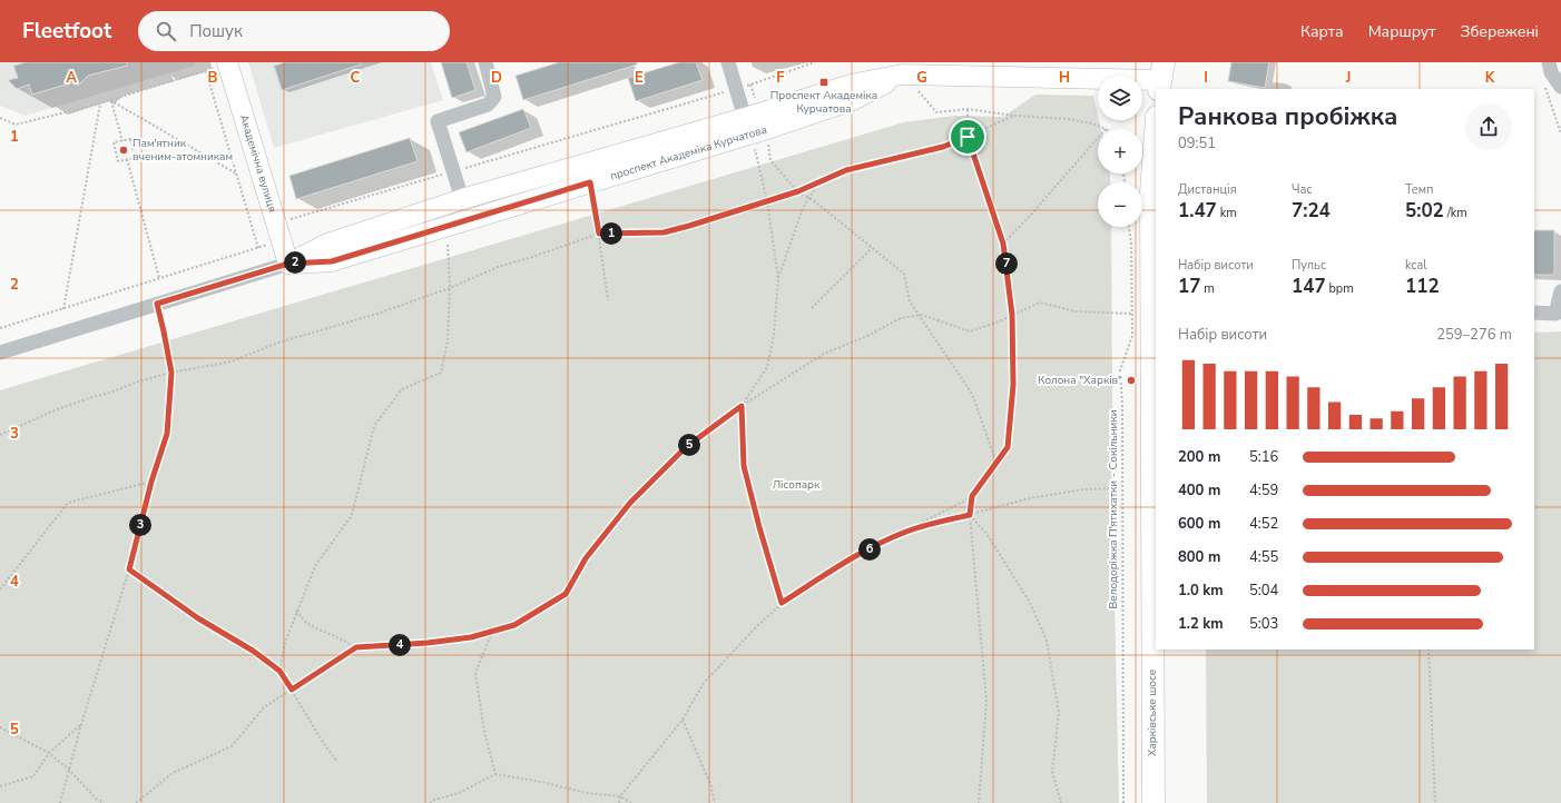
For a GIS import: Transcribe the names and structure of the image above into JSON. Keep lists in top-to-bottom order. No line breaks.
{"streets":{"main road":["Харківське шосе"],"street":["проспект Академіка Курчатова","Академічна вулиця"],"path":["Велодоріжка П'ятихатки - Сокільники"]},"crossings":[["проспект Академіка Курчатова","Академічна вулиця"]],"parks":["Лісопарк"],"places":{"transit":["Проспект Академіка Курчатова"],"other":["Пам'ятник вченим-атомникам","Колона \"Харків\""]},"page":{"header":"Fleetfoot","search":"Пошук","nav":["Карта","Маршрут","Збережені"],"map_buttons":["+","−"],"heading":["Ранкова пробіжка","09:51"],"stats":[["Дистанція","1.47 km"],["Час","7:24"],["Темп","5:02 /km"],["Набір висоти","17 m"],["Пульс","147 bpm"],["kcal","112"]],"pins":["1","2","7","5","3","6","4"],"chart":["Набір висоти","259–276 m"],"list":[{"name":"200 m","note":"5:16"},{"name":"400 m","note":"4:59"},{"name":"600 m","note":"4:52"},{"name":"800 m","note":"4:55"},{"name":"1.0 km","note":"5:04"},{"name":"1.2 km","note":"5:03"}]},"grid":{"columns":["A","B","C","D","E","F","G","H","I","J","K"],"rows":["1","2","3","4","5"]}}
